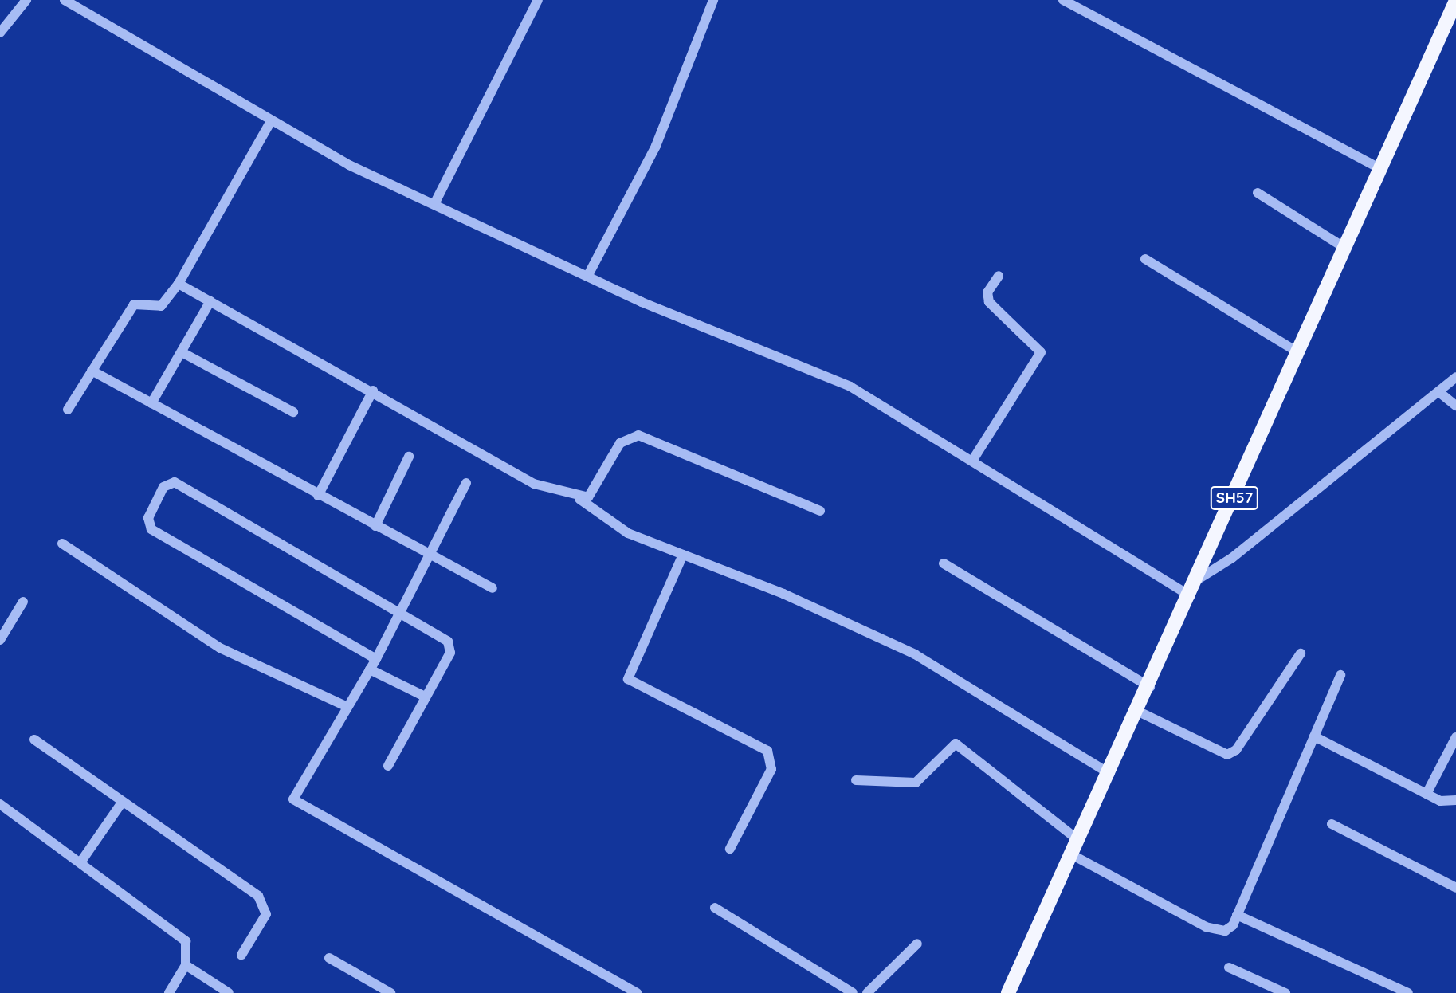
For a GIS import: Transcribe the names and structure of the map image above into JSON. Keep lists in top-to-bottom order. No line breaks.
{"streets":{"main road":["SH57"]}}
